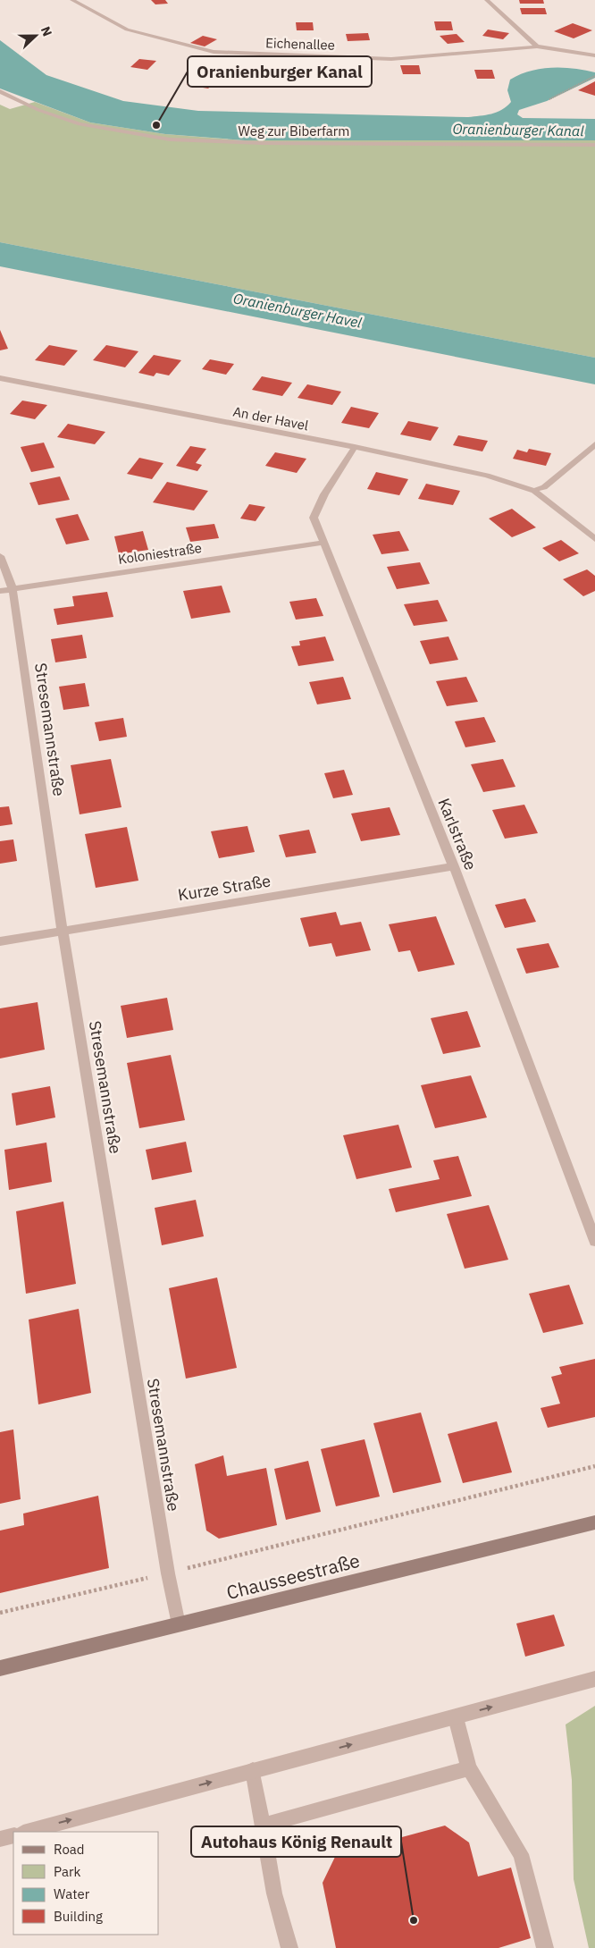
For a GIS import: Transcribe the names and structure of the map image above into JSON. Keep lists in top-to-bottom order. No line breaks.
{"streets":{"main road":["Chausseestraße"],"street":["Eichenallee","Weg zur Biberfarm","An der Havel","Koloniestraße","Stresemannstraße","Karlstraße","Kurze Straße"]},"crossings":[["An der Havel","Karlstraße"],["Koloniestraße","Stresemannstraße"],["Koloniestraße","Karlstraße"],["Stresemannstraße","Kurze Straße"],["Stresemannstraße","Chausseestraße"],["Karlstraße","Kurze Straße"]],"water":["Oranienburger Kanal","Oranienburger Havel"],"places":["Oranienburger Kanal","Autohaus König Renault"],"legend":["Road","Park","Water","Building"],"north":"right"}
